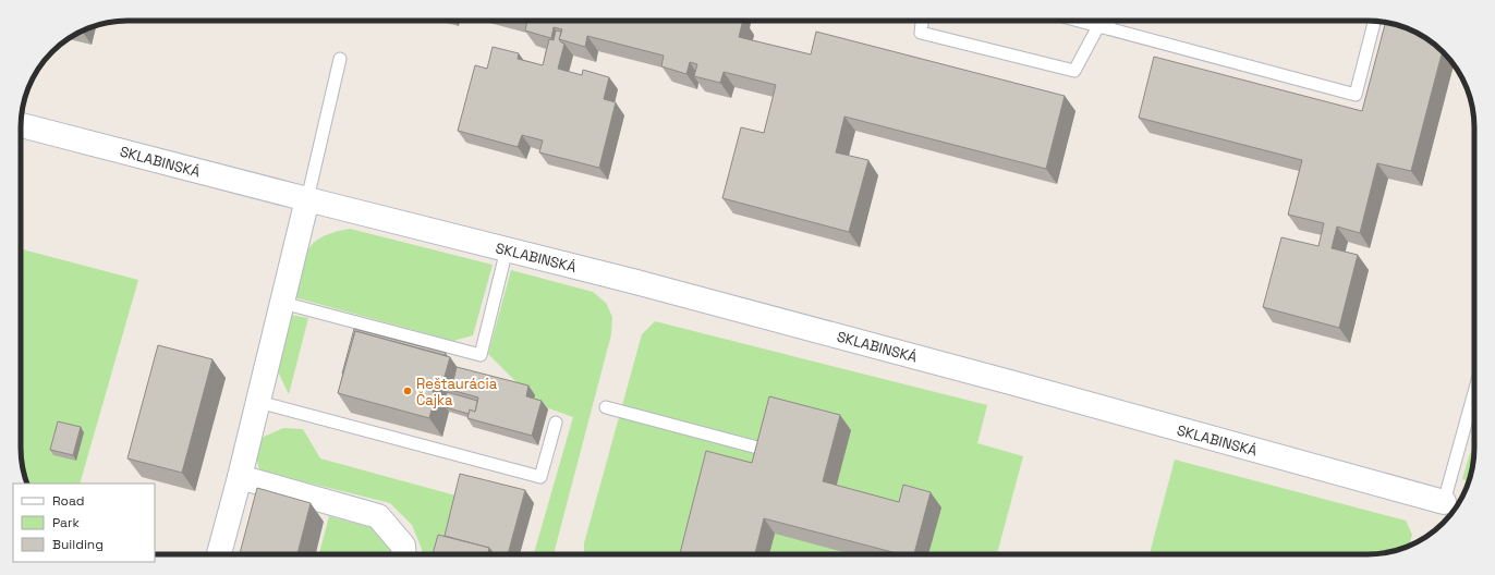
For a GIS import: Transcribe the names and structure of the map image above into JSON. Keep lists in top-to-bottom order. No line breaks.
{"streets":{"street":["SKLABINSKÁ"]},"places":["Reštaurácia Čajka"],"legend":["Road","Park","Building"]}
